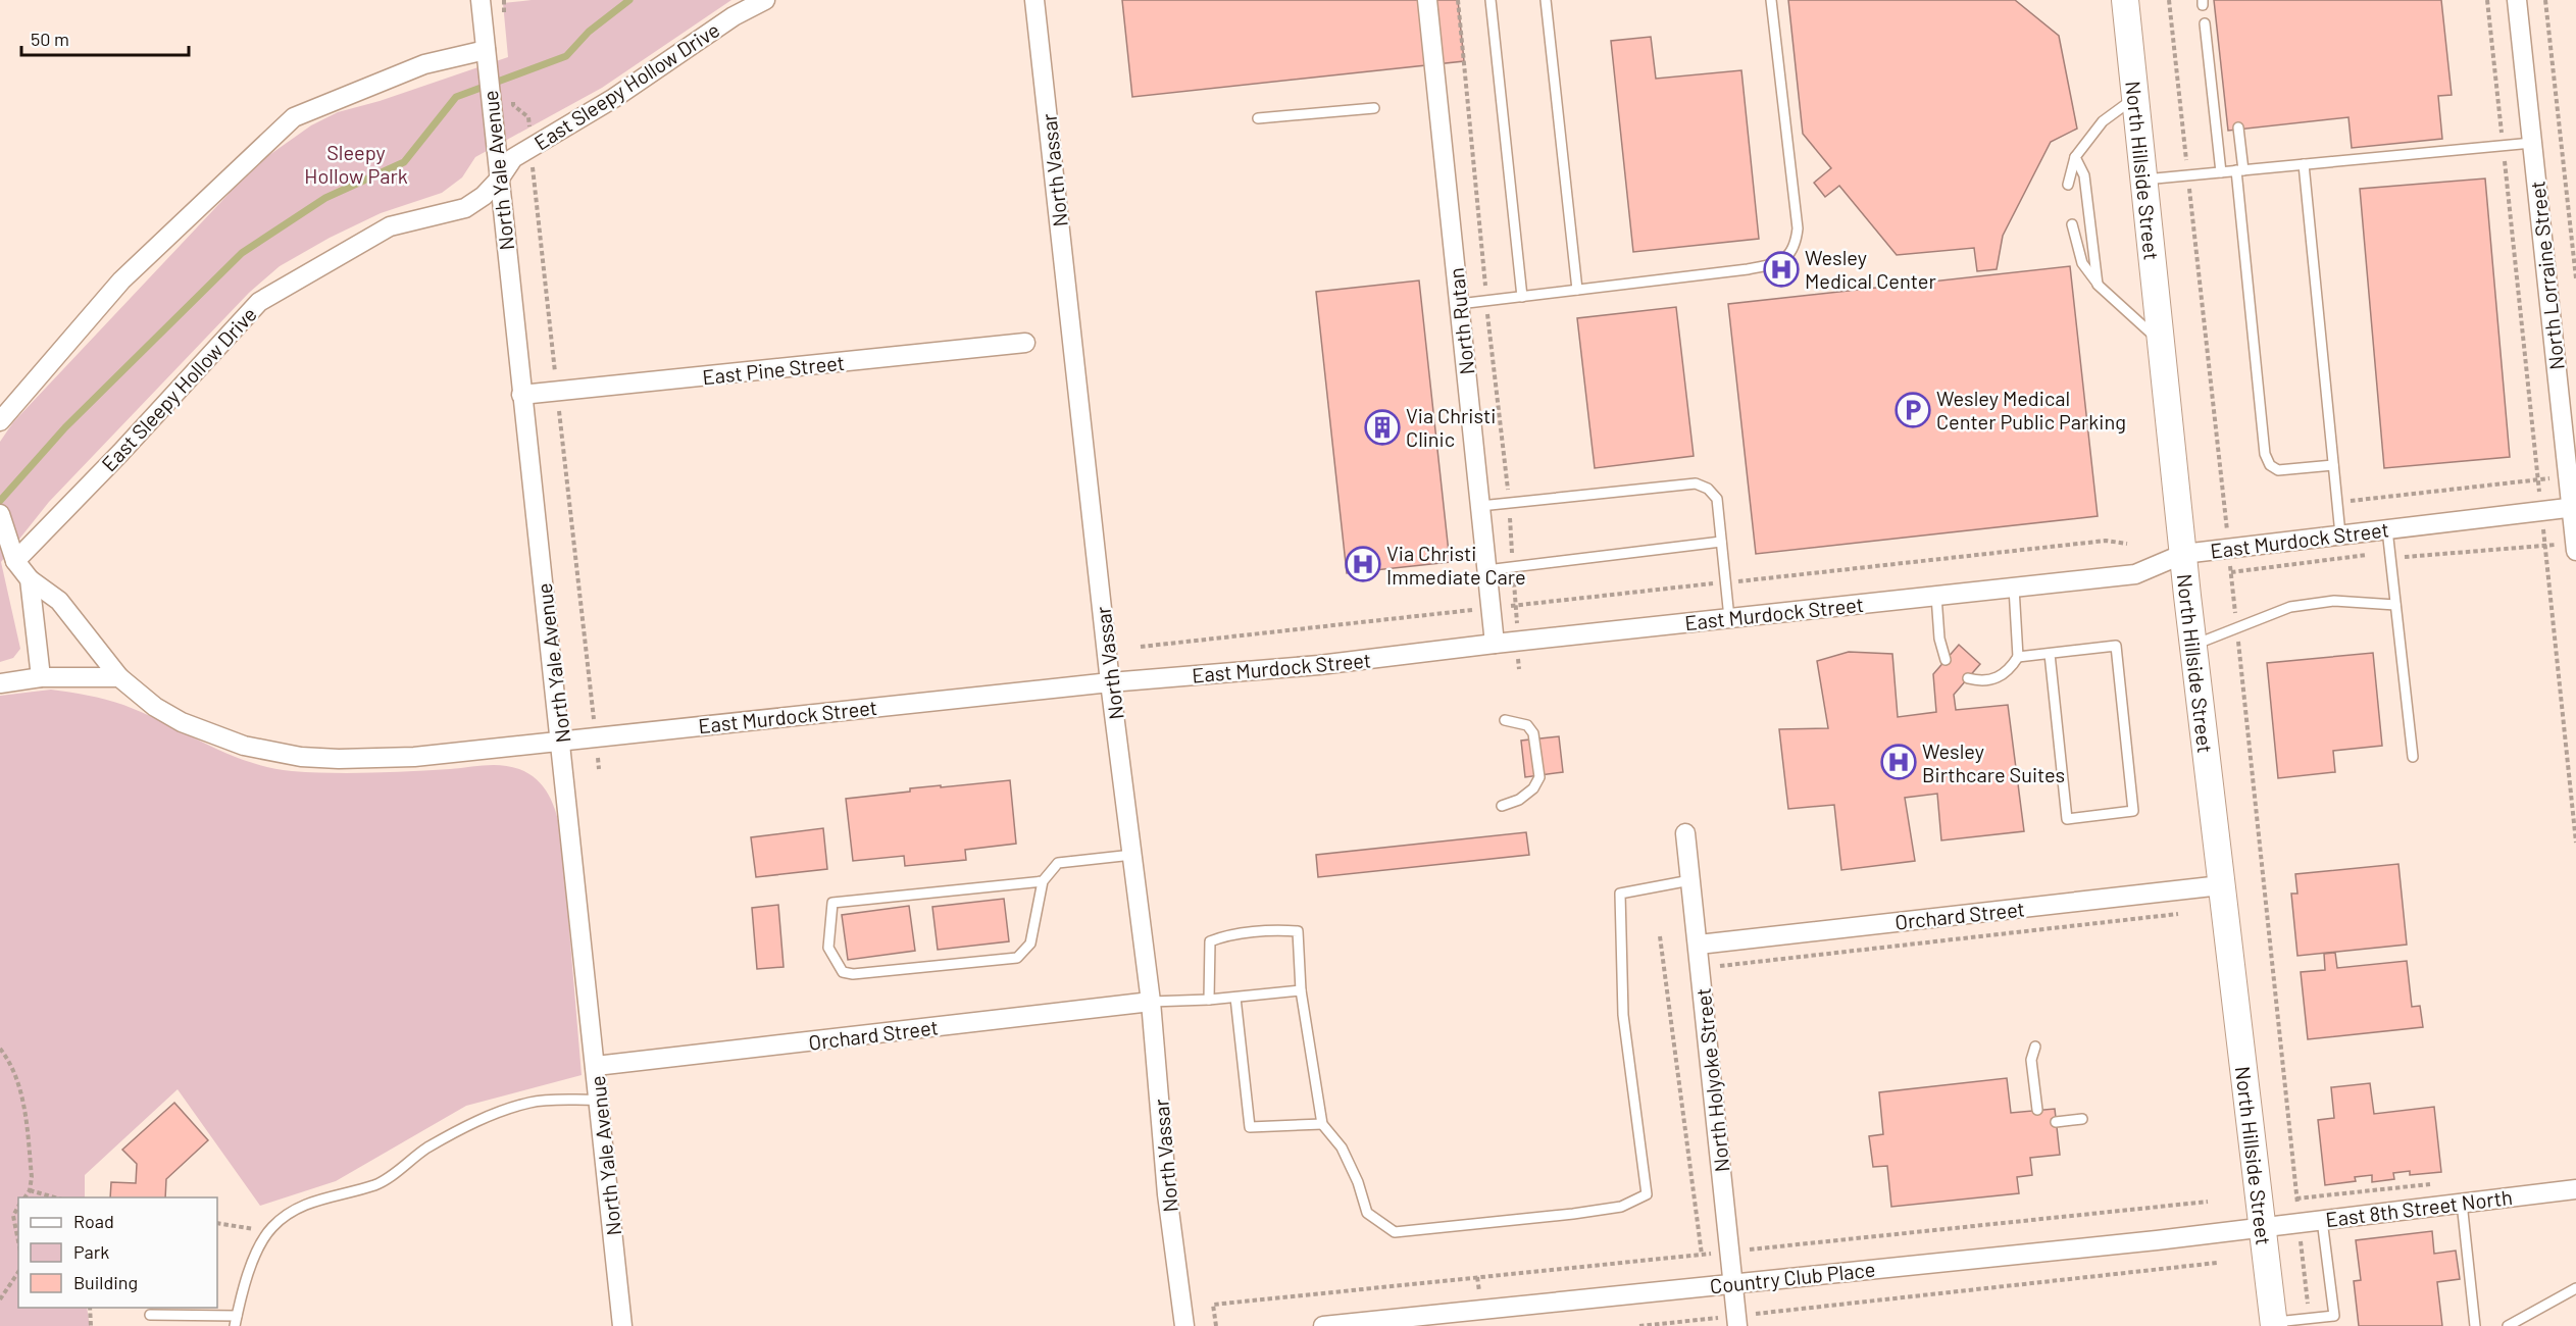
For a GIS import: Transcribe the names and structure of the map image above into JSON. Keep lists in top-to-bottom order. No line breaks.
{"streets":{"main road":["North Hillside Street"],"street":["East Sleepy Hollow Drive","North Yale Avenue","North Vassar","North Lorraine Street","North Rutan","East Pine Street","East Murdock Street","Orchard Street","North Holyoke Street","East 8th Street North","Country Club Place"]},"crossings":[["East Sleepy Hollow Drive","North Yale Avenue"],["East Sleepy Hollow Drive","East Murdock Street"],["North Yale Avenue","East Pine Street"],["North Yale Avenue","East Murdock Street"],["North Yale Avenue","Orchard Street"],["North Vassar","East Murdock Street"],["North Vassar","Orchard Street"],["North Hillside Street","East Murdock Street"],["North Hillside Street","Orchard Street"],["North Hillside Street","East 8th Street North"],["North Hillside Street","Country Club Place"],["North Lorraine Street","East Murdock Street"],["North Rutan","East Murdock Street"],["Orchard Street","North Holyoke Street"],["North Holyoke Street","Country Club Place"],["East 8th Street North","Country Club Place"]],"parks":["Sleepy Hollow Park"],"places":{"hospital":["Wesley Medical Center","Via Christi Immediate Care","Wesley Birthcare Suites"],"parking":["Wesley Medical Center Public Parking"],"building":["Via Christi Clinic"]},"legend":["Road","Park","Building"],"scale_bar":"50 m"}
